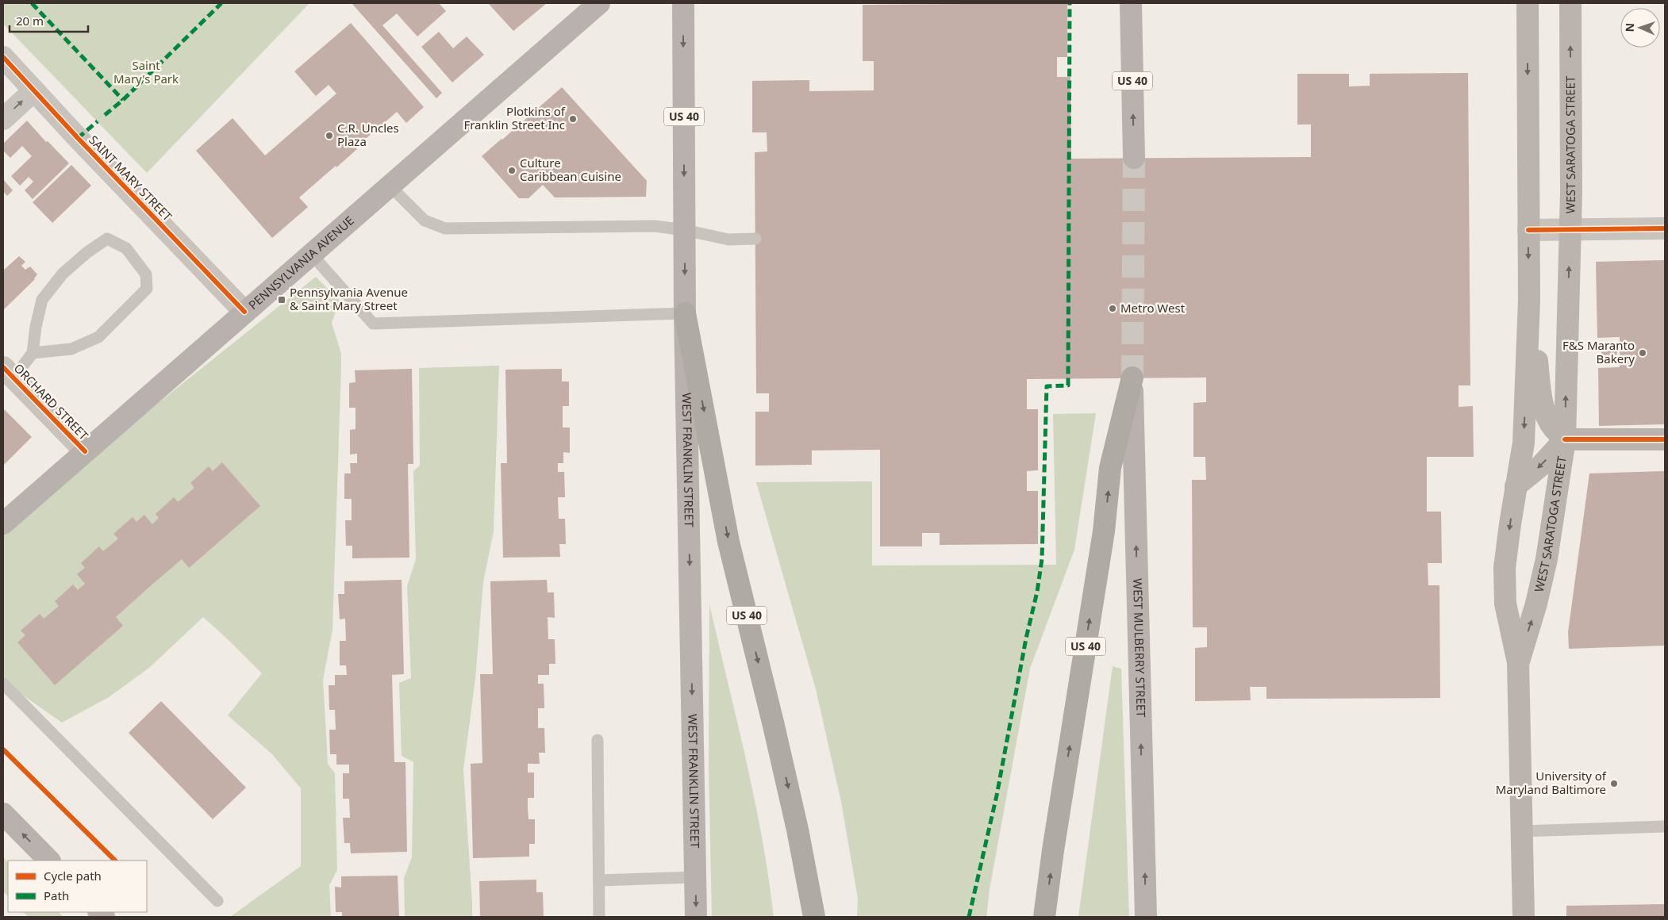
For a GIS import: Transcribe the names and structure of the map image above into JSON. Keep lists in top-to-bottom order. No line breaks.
{"streets":{"highway":["US 40"],"main road":["WEST SARATOGA STREET","PENNSYLVANIA AVENUE","WEST FRANKLIN STREET","WEST MULBERRY STREET"],"street":["SAINT MARY STREET","ORCHARD STREET"]},"crossings":[["US 40","WEST FRANKLIN STREET"],["US 40","WEST MULBERRY STREET"],["SAINT MARY STREET","PENNSYLVANIA AVENUE"],["PENNSYLVANIA AVENUE","ORCHARD STREET"]],"one_way":["WEST FRANKLIN STREET","WEST MULBERRY STREET"],"parks":["Saint Mary's Park"],"places":{"other":["Plotkins of Franklin Street Inc","C.R. Uncles Plaza","Culture Caribbean Cuisine","Metro West","F&S Maranto Bakery","University of Maryland Baltimore"],"transit":["Pennsylvania Avenue & Saint Mary Street"]},"legend":["Cycle path","Path"],"scale_bar":"20 m","north":"left"}
